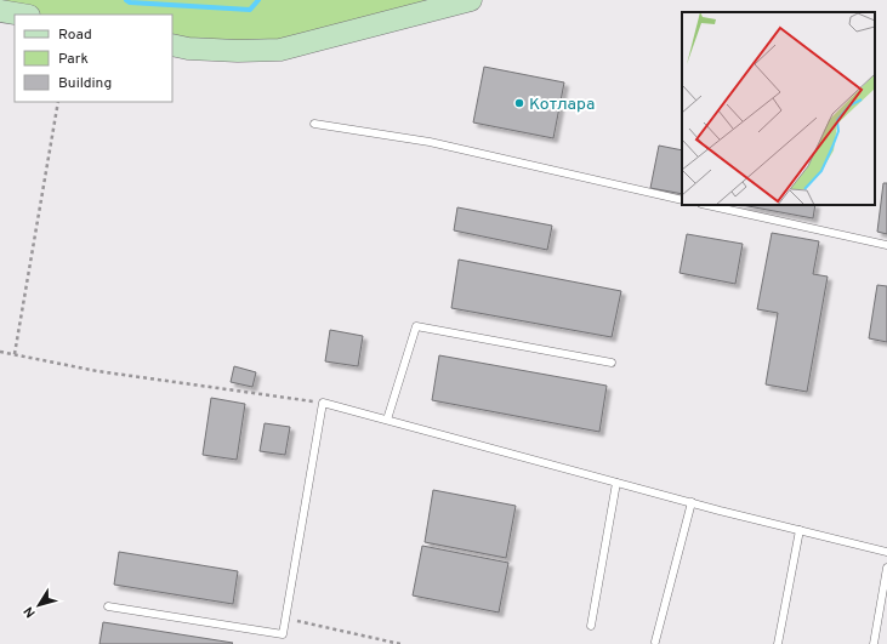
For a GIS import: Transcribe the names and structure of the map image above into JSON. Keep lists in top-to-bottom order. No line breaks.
{"places":["Котлара"],"legend":["Road","Park","Building"],"north":"bottom left"}
